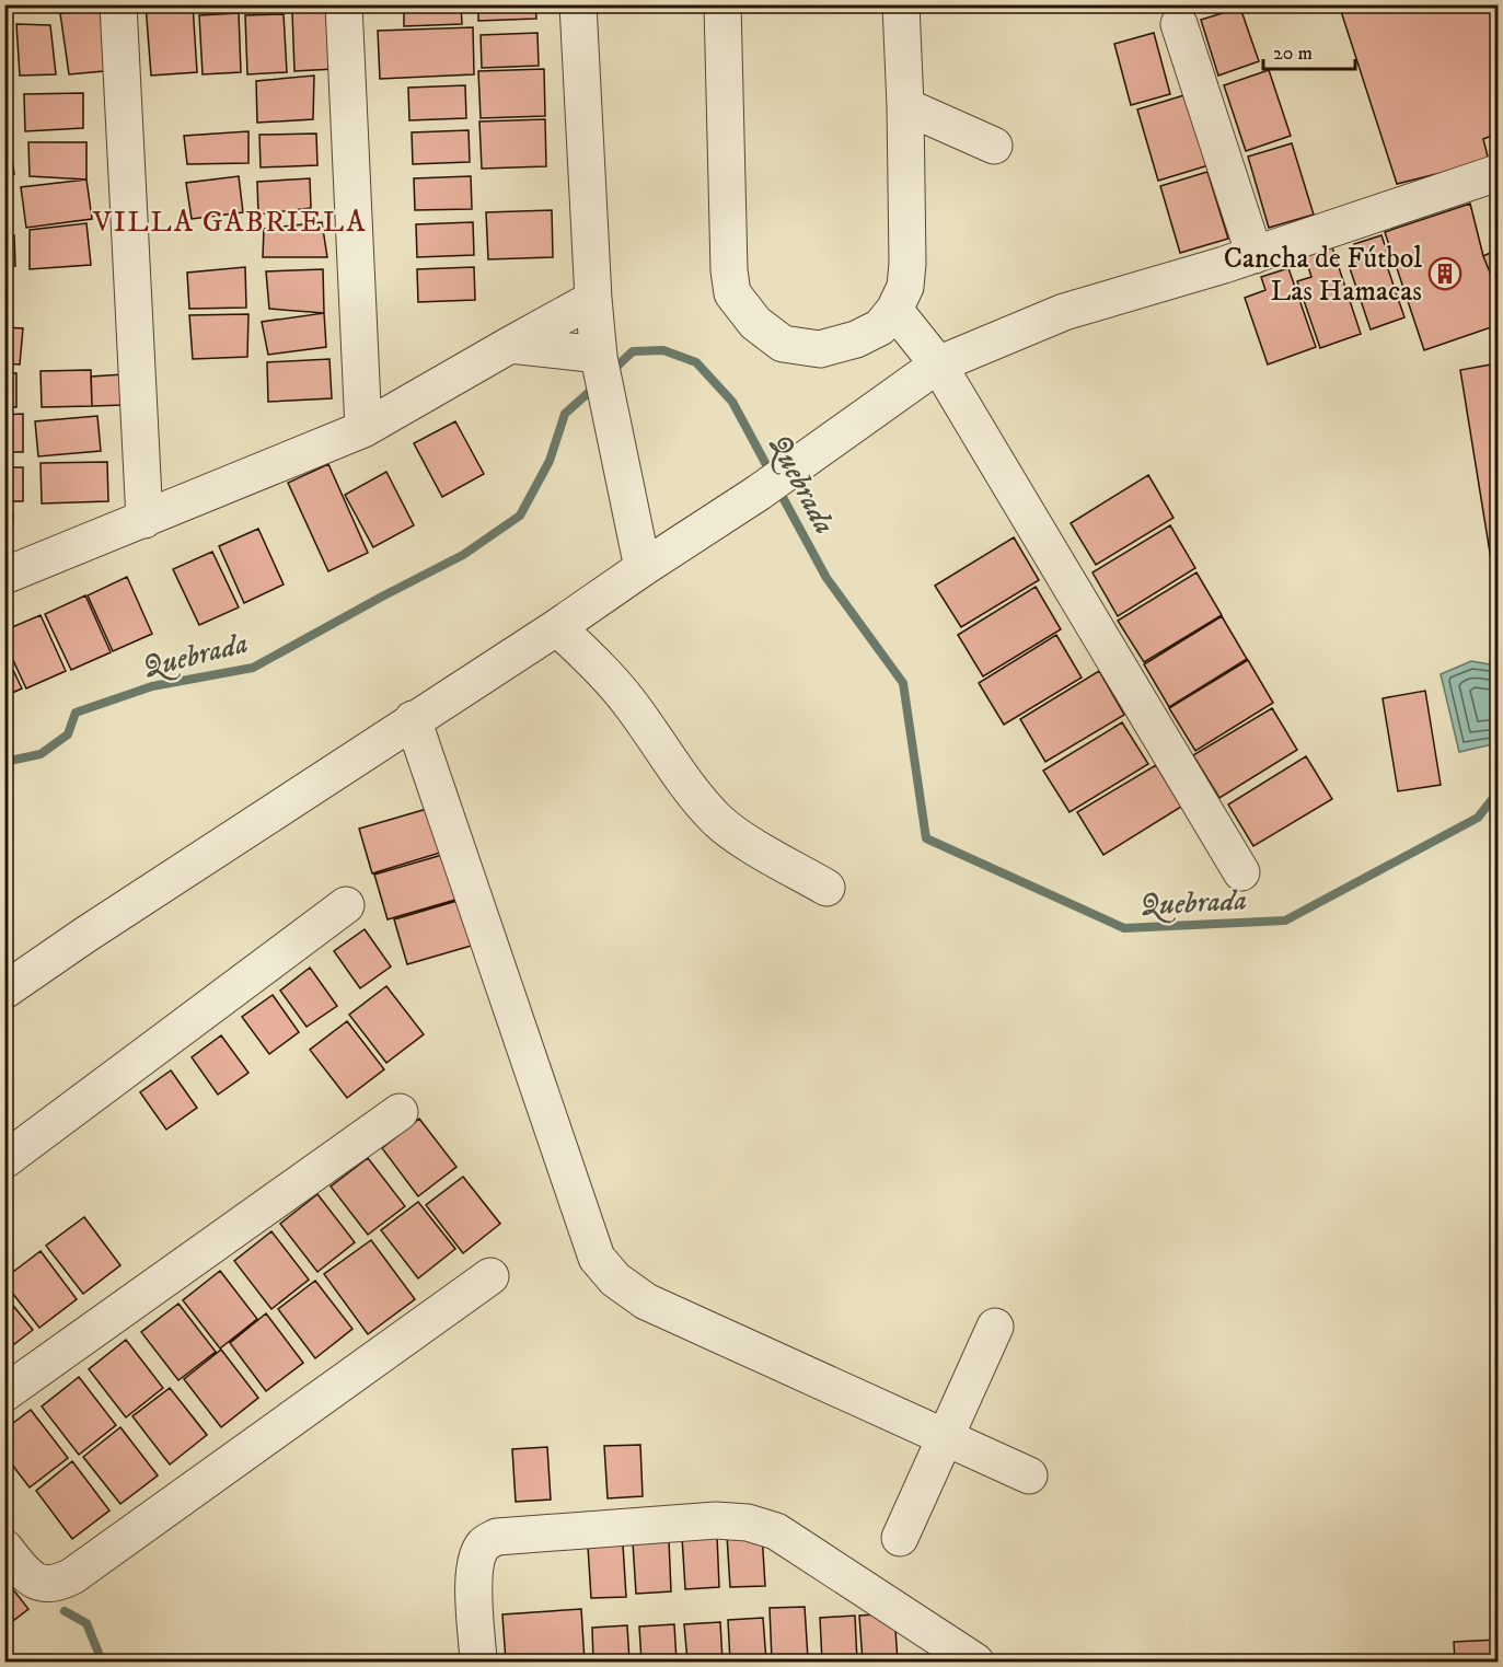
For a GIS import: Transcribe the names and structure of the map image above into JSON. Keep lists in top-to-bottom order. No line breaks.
{"districts":["VILLA GABRIELA"],"water":["Quebrada"],"places":{"building":["Cancha de Fútbol Las Hamacas"]},"scale_bar":"20 m"}
